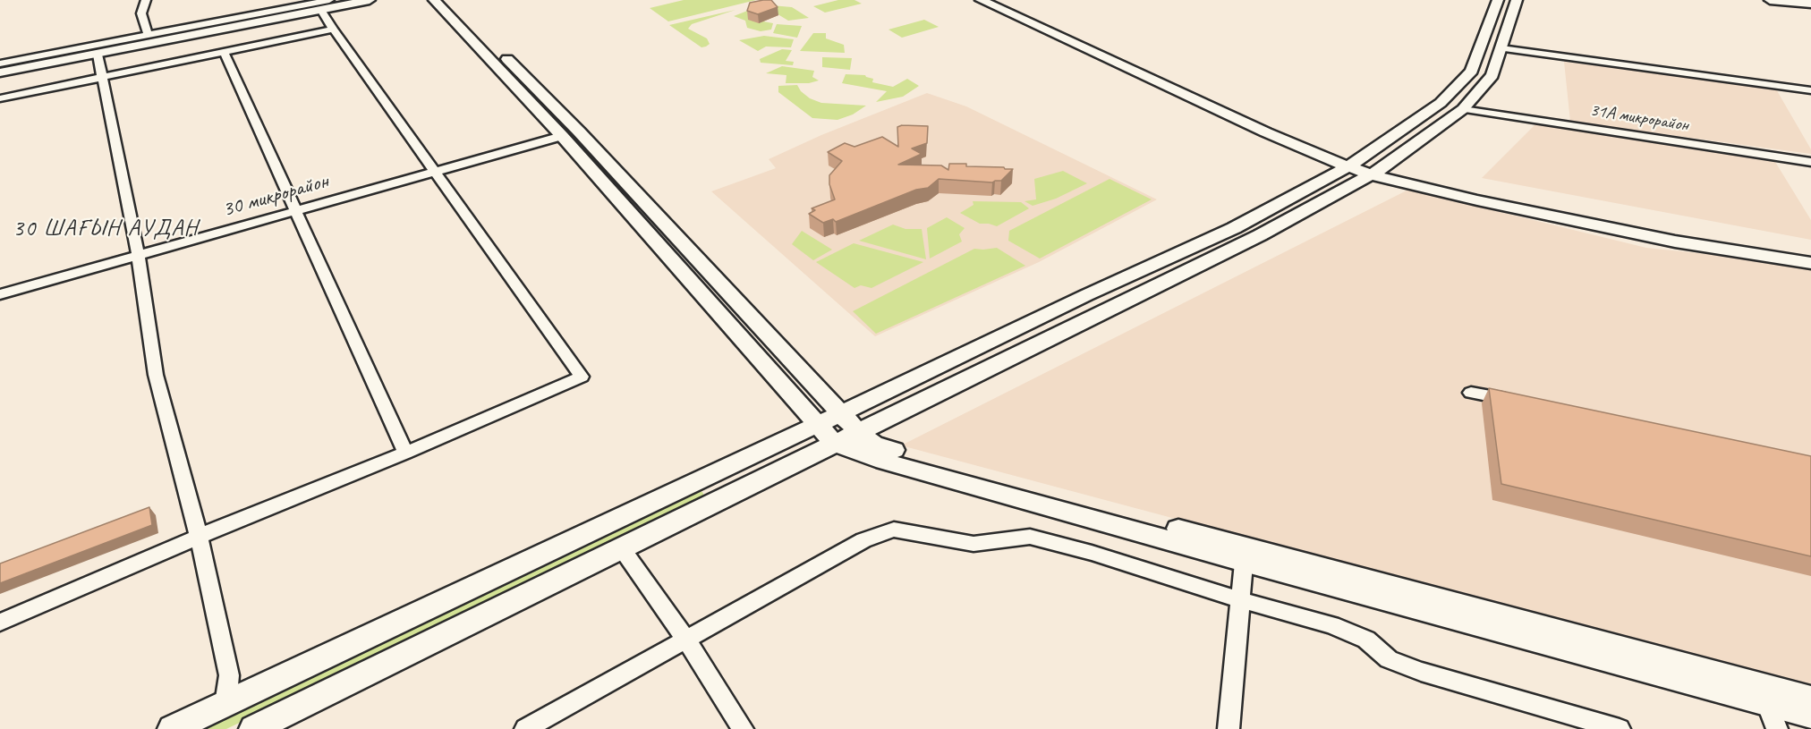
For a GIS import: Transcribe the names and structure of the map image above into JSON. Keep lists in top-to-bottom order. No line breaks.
{"streets":{"street":["31А микрорайон","30 микрорайон"]},"districts":["30 ШАҒЫН АУДАН"]}
